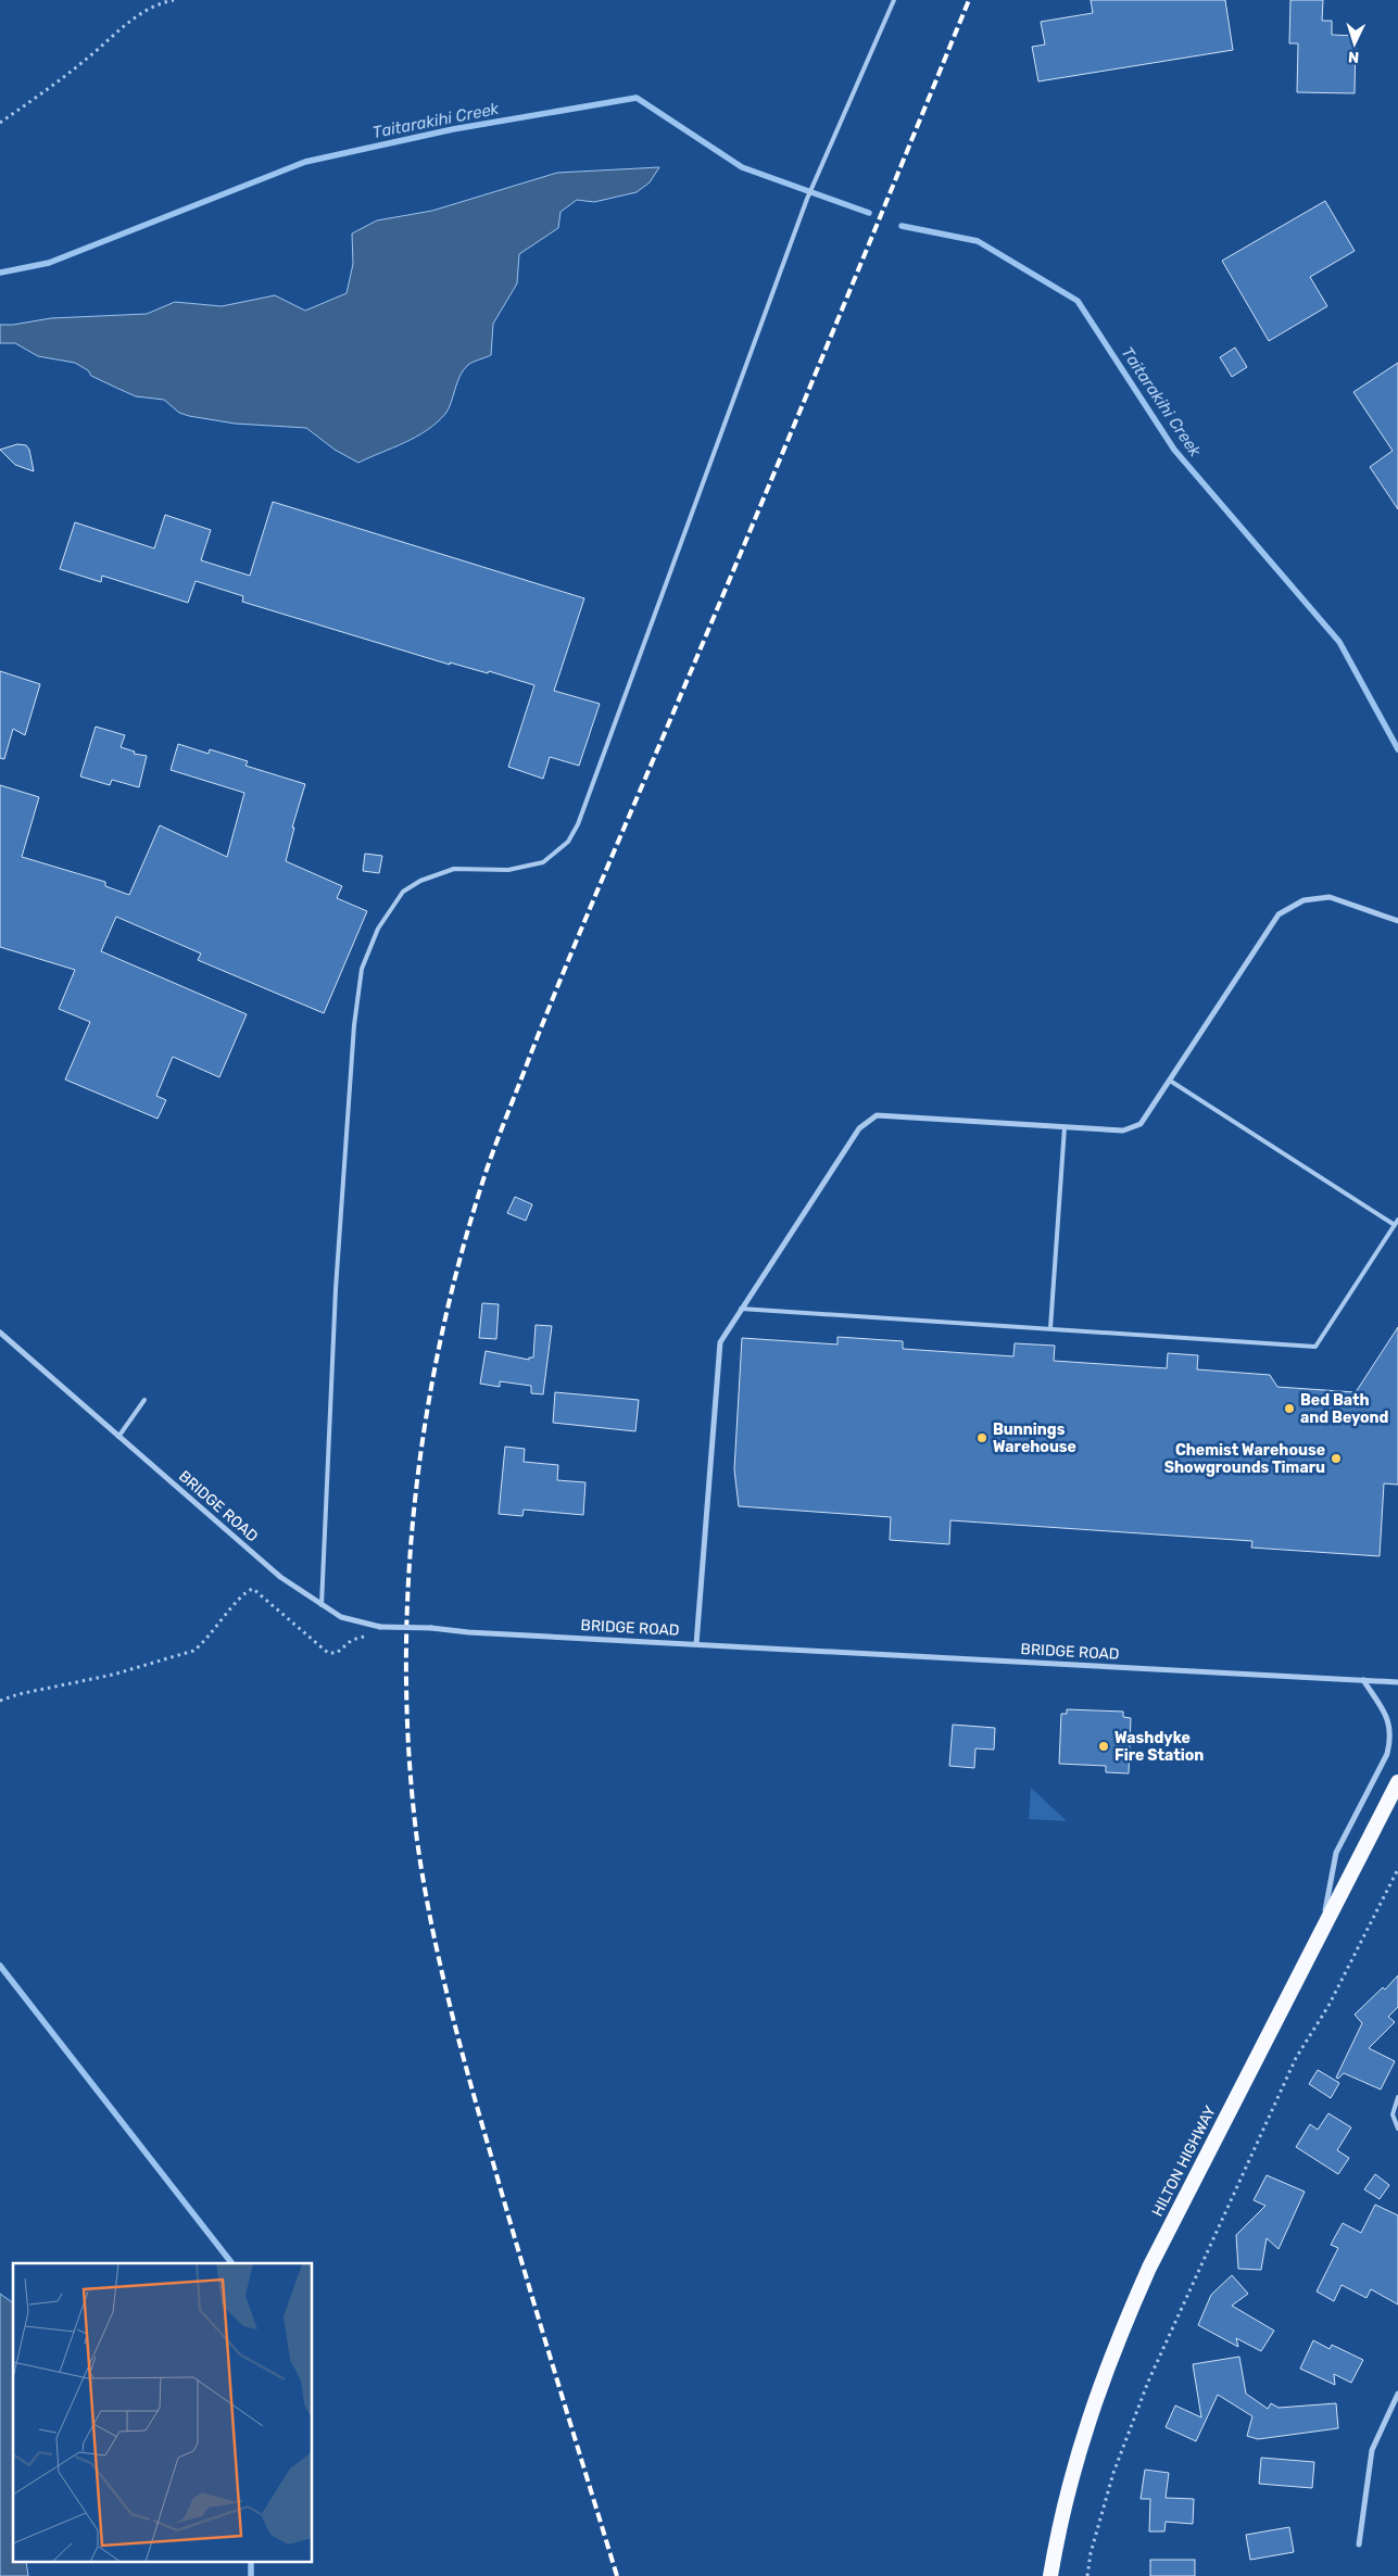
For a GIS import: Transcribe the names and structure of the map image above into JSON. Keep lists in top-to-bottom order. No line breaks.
{"streets":{"highway":["HILTON HIGHWAY"],"street":["BRIDGE ROAD"]},"water":["Taitarakihi Creek"],"places":["Bed Bath and Beyond","Bunnings Warehouse","Chemist Warehouse Showgrounds Timaru","Washdyke Fire Station"],"north":"bottom"}
